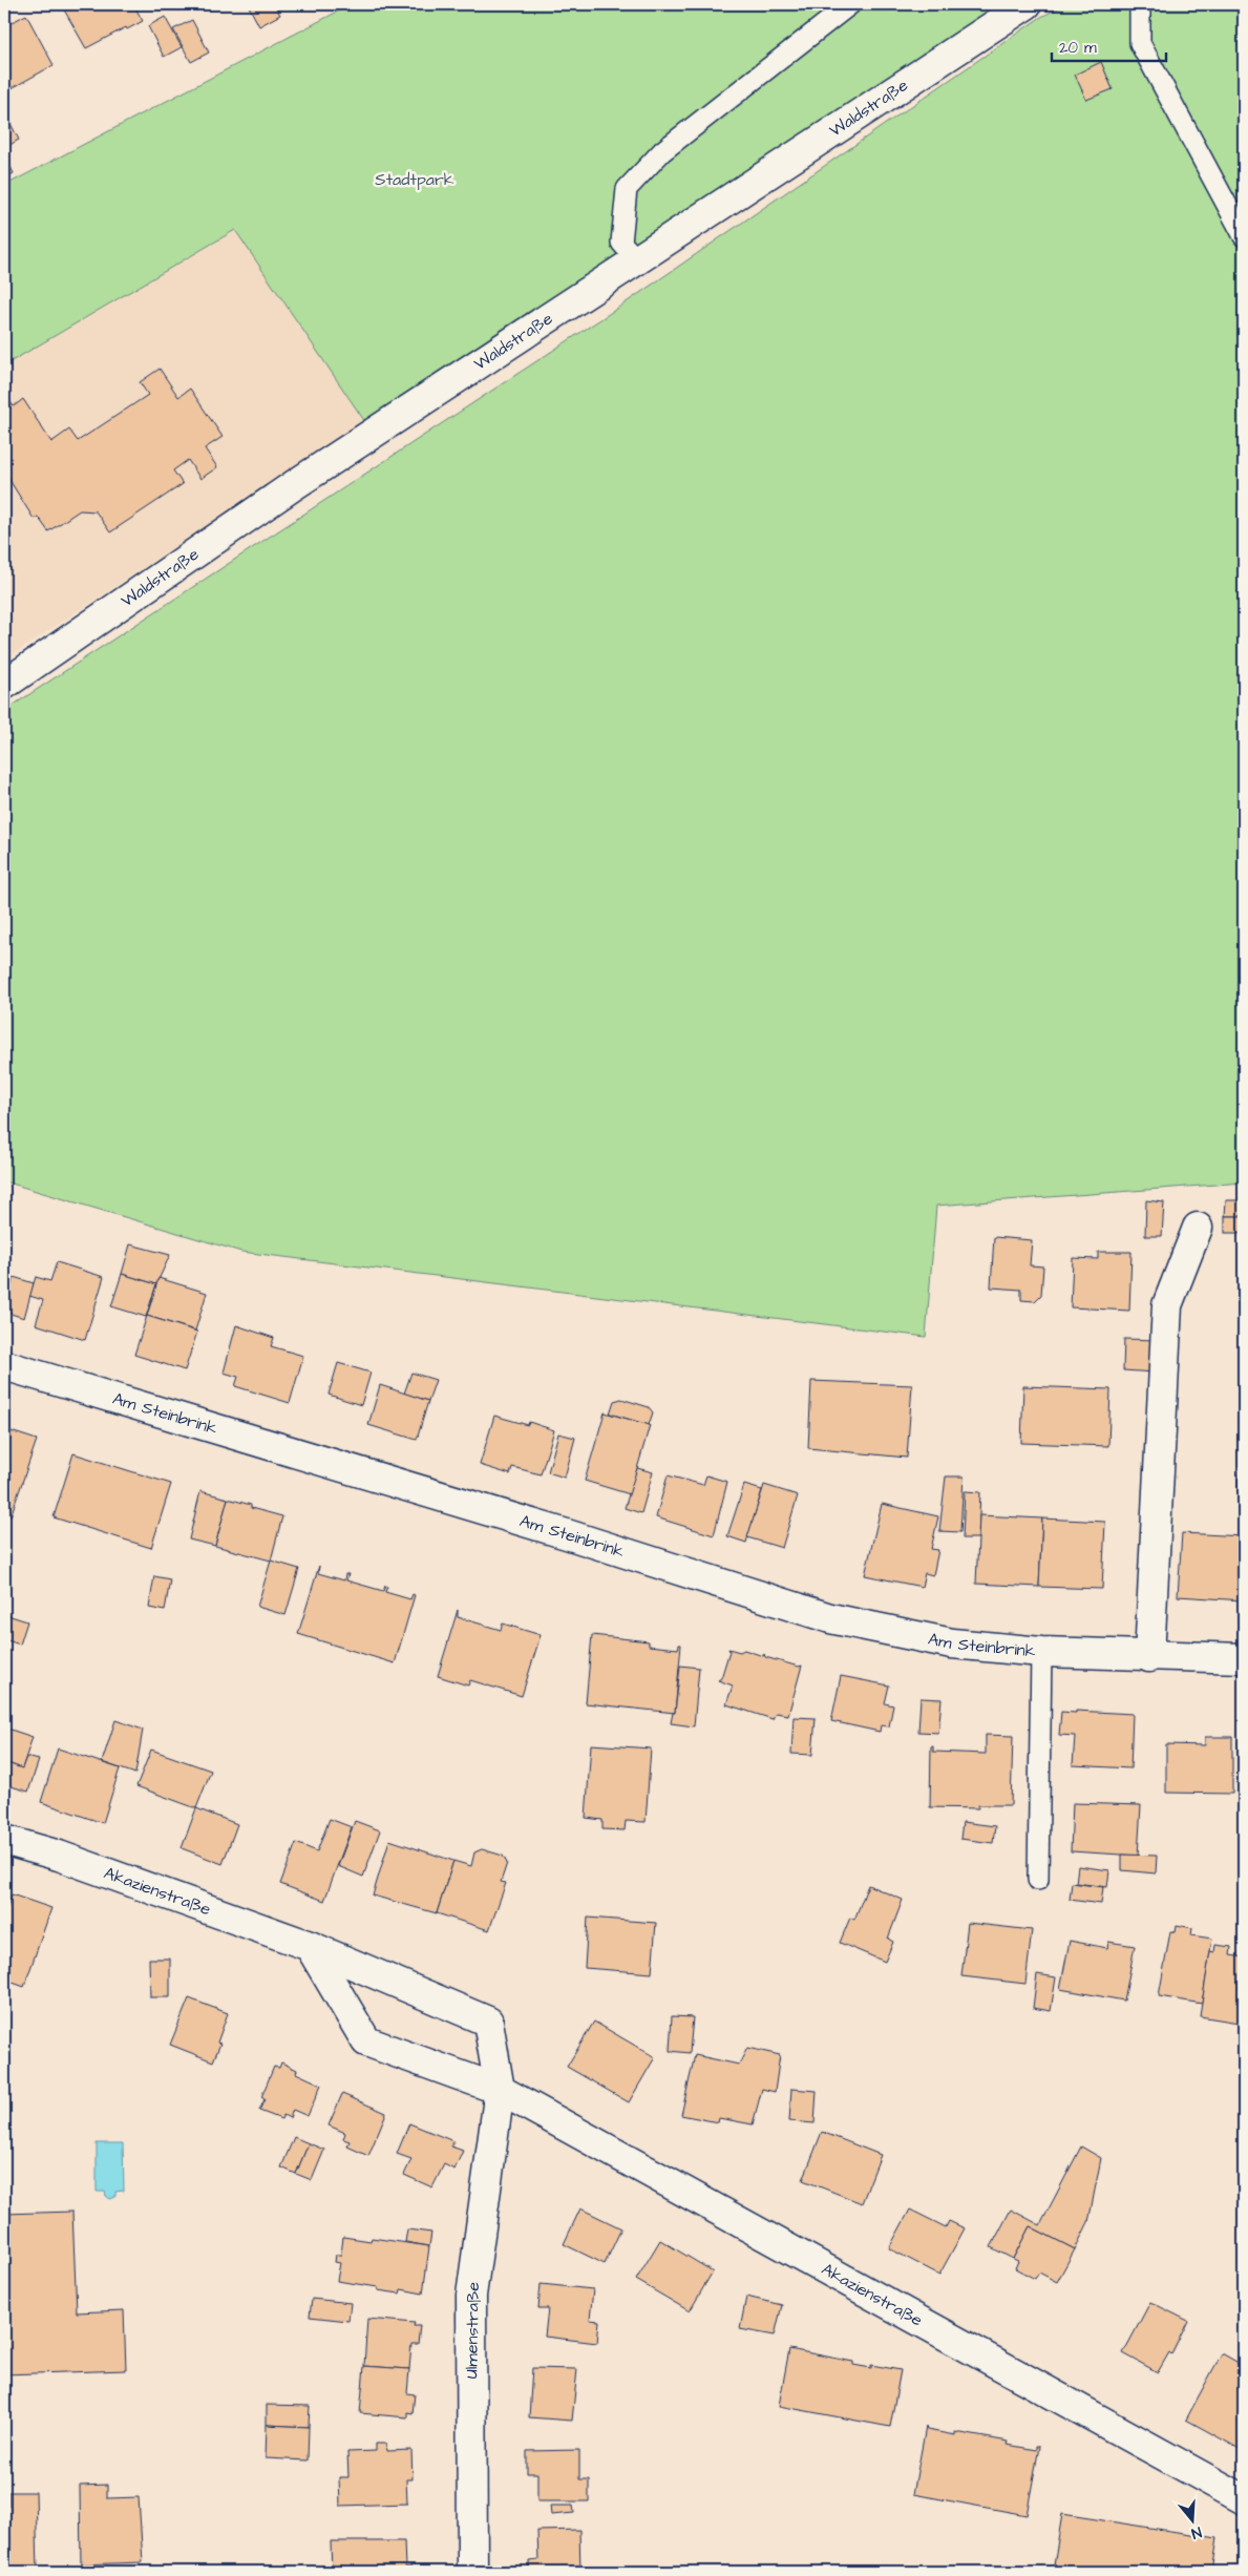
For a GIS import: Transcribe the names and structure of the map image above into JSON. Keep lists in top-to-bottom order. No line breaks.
{"streets":{"street":["Waldstraße","Am Steinbrink","Akazienstraße","Ulmenstraße"]},"crossings":[["Akazienstraße","Ulmenstraße"]],"parks":["Stadtpark"],"scale_bar":"20 m","north":"bottom"}
